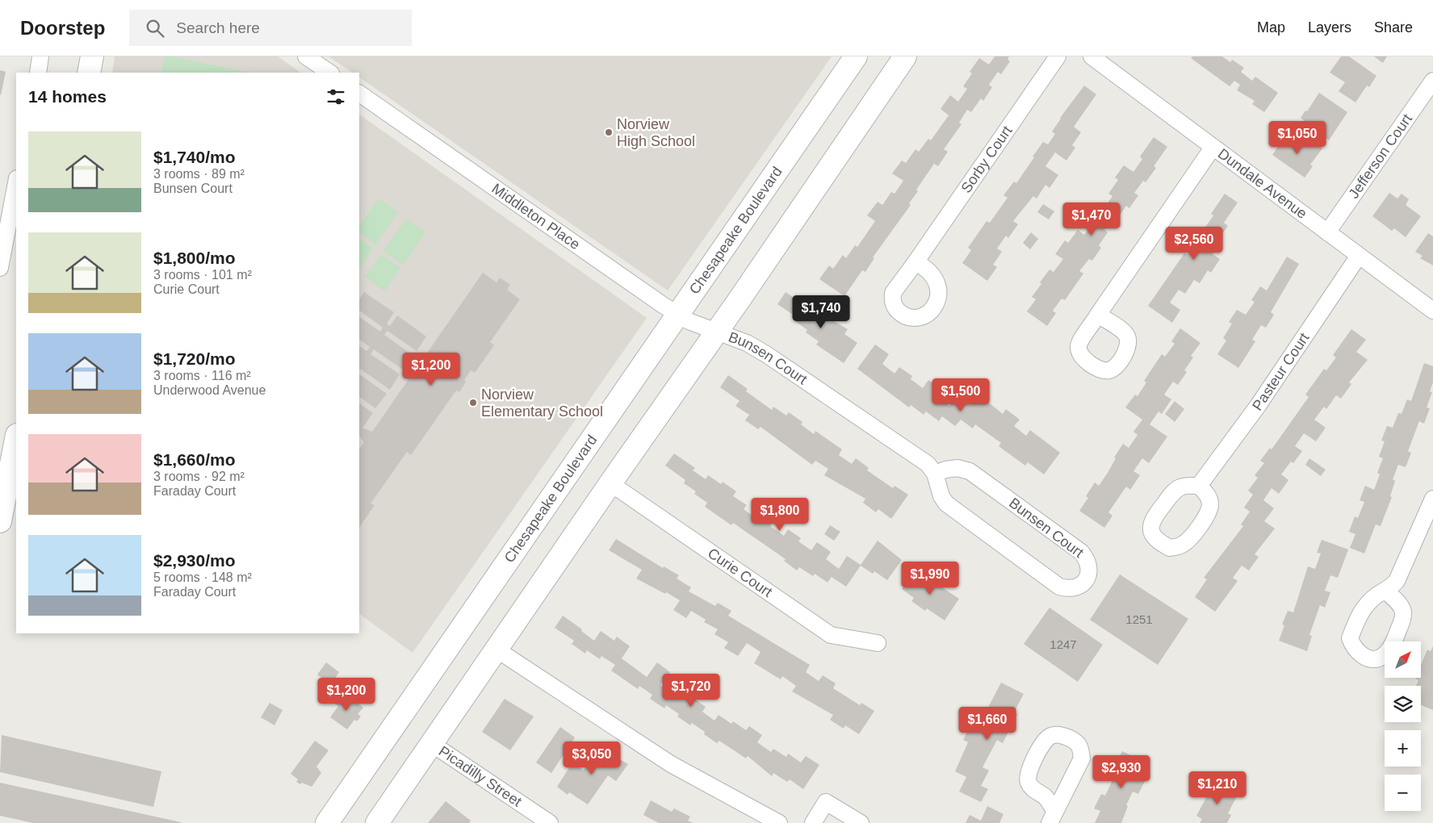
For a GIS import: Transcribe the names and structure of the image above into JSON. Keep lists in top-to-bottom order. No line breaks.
{"streets":{"main road":["Chesapeake Boulevard"],"street":["Jefferson Court","Sorby Court","Dundale Avenue","Middleton Place","Bunsen Court","Pasteur Court","Curie Court","Picadilly Street"]},"crossings":[["Jefferson Court","Dundale Avenue"],["Dundale Avenue","Pasteur Court"],["Middleton Place","Chesapeake Boulevard"],["Middleton Place","Bunsen Court"]],"places":["Norview High School","Norview Elementary School"],"house_numbers":["1251","1247"],"north":"top right","page":{"header":"Doorstep","search":"Search here","nav":["Map","Layers","Share"],"heading":"14 homes","price":["$1,050","$1,470","$2,560","$1,740","$1,200","$1,500","$1,800","$1,990","$1,720","$1,200","$1,660","$3,050","$2,930","$1,210"],"list":[{"name":"$1,740/mo","note":"3 rooms · 89 m² · Bunsen Court"},{"name":"$1,800/mo","note":"3 rooms · 101 m² · Curie Court"},{"name":"$1,720/mo","note":"3 rooms · 116 m² · Underwood Avenue"},{"name":"$1,660/mo","note":"3 rooms · 92 m² · Faraday Court"},{"name":"$2,930/mo","note":"5 rooms · 148 m² · Faraday Court"}],"map_buttons":["+","−"]}}
